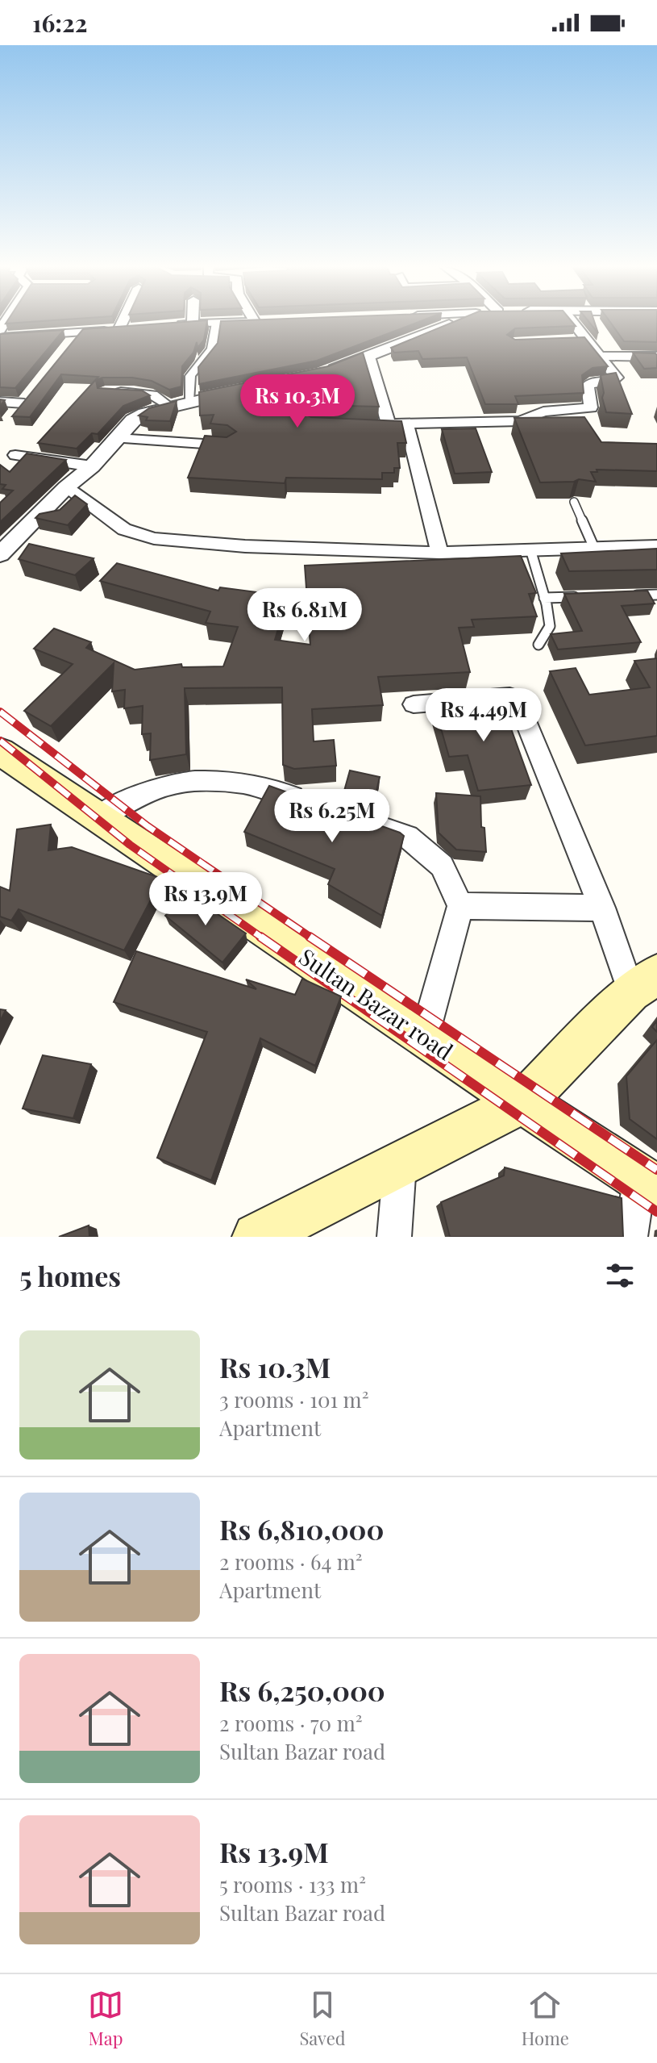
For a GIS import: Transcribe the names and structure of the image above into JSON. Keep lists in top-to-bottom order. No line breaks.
{"streets":{"main road":["Sultan Bazar road"]},"page":{"status":"16:22","price":["Rs 10.3M","Rs 6.81M","Rs 4.49M","Rs 6.25M","Rs 13.9M"],"heading":"5 homes","list":[{"name":"Rs 10.3M","note":"3 rooms · 101 m² · Apartment"},{"name":"Rs 6,810,000","note":"2 rooms · 64 m² · Apartment"},{"name":"Rs 6,250,000","note":"2 rooms · 70 m² · Sultan Bazar road"},{"name":"Rs 13.9M","note":"5 rooms · 133 m² · Sultan Bazar road"}],"tabs":["Map","Saved","Home"]}}
